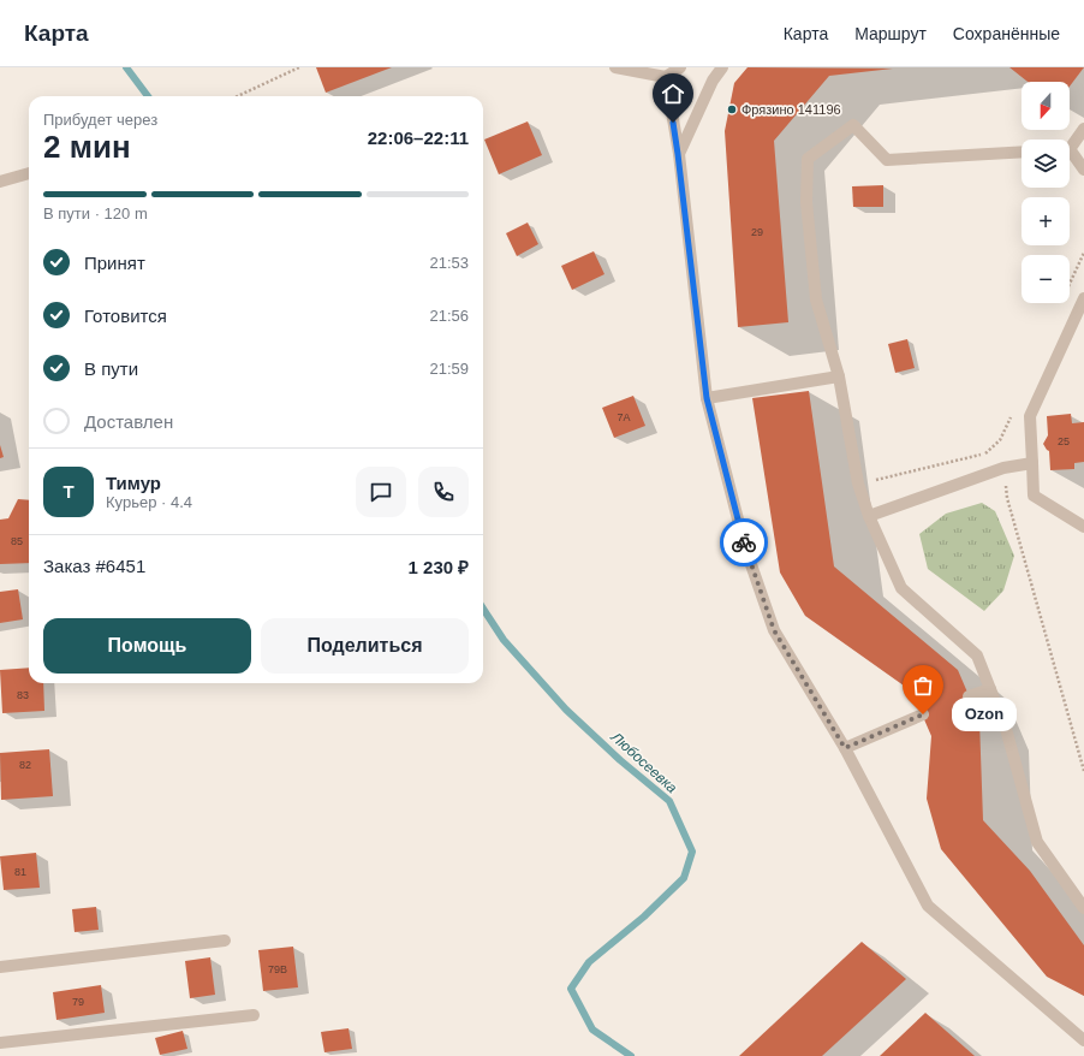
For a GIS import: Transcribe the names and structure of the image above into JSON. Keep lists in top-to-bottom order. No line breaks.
{"water":["Любосеевка"],"places":["Фрязино 141196","Ozon"],"house_numbers":["29","7А","25","85","83","82","81","79В","79"],"north":"bottom","page":{"header":"Карта","nav":["Карта","Маршрут","Сохранённые"],"map_buttons":["+","−"],"heading":["2 мин","Прибудет через","22:06–22:11"],"panel":["Тимур","Курьер · 4.4","Заказ #6451","1 230 ₽"],"bar":"В пути · 120 m","list":[["Принят","21:53"],["Готовится","21:56"],["В пути","21:59"],"Доставлен"],"round":"Т","buttons":["Помощь","Поделиться"],"bubble":"Ozon"}}
